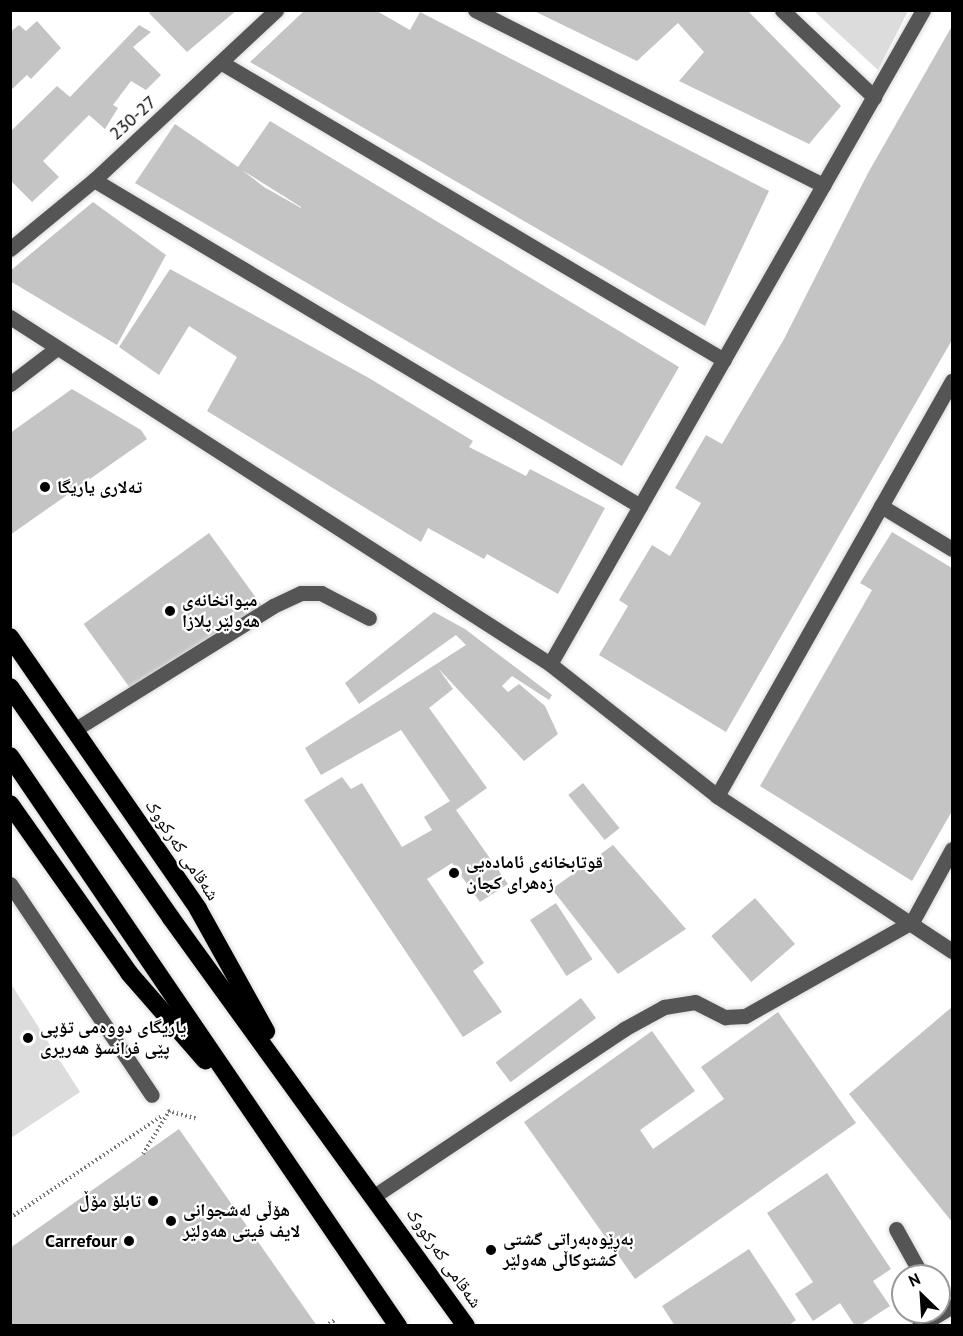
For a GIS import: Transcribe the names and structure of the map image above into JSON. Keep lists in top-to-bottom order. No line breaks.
{"streets":{"highway":["شەقامی کەرکووک"],"street":["230-27"]},"places":["تەلاری یاریگا","میوانخانەی هەولێر پلازا","قوتابخانەی ئامادەیی زەهرای کچان","یاریگای دووەمی تۆپی پێی فرانسۆ هەریری","تابلۆ مۆڵ","هۆڵی لەشجوانی لایف فیتی هەولێر","Carrefour","بەڕێوەبەراتی گشتی کشتوکاڵی هەولێر"],"north":"top left"}
